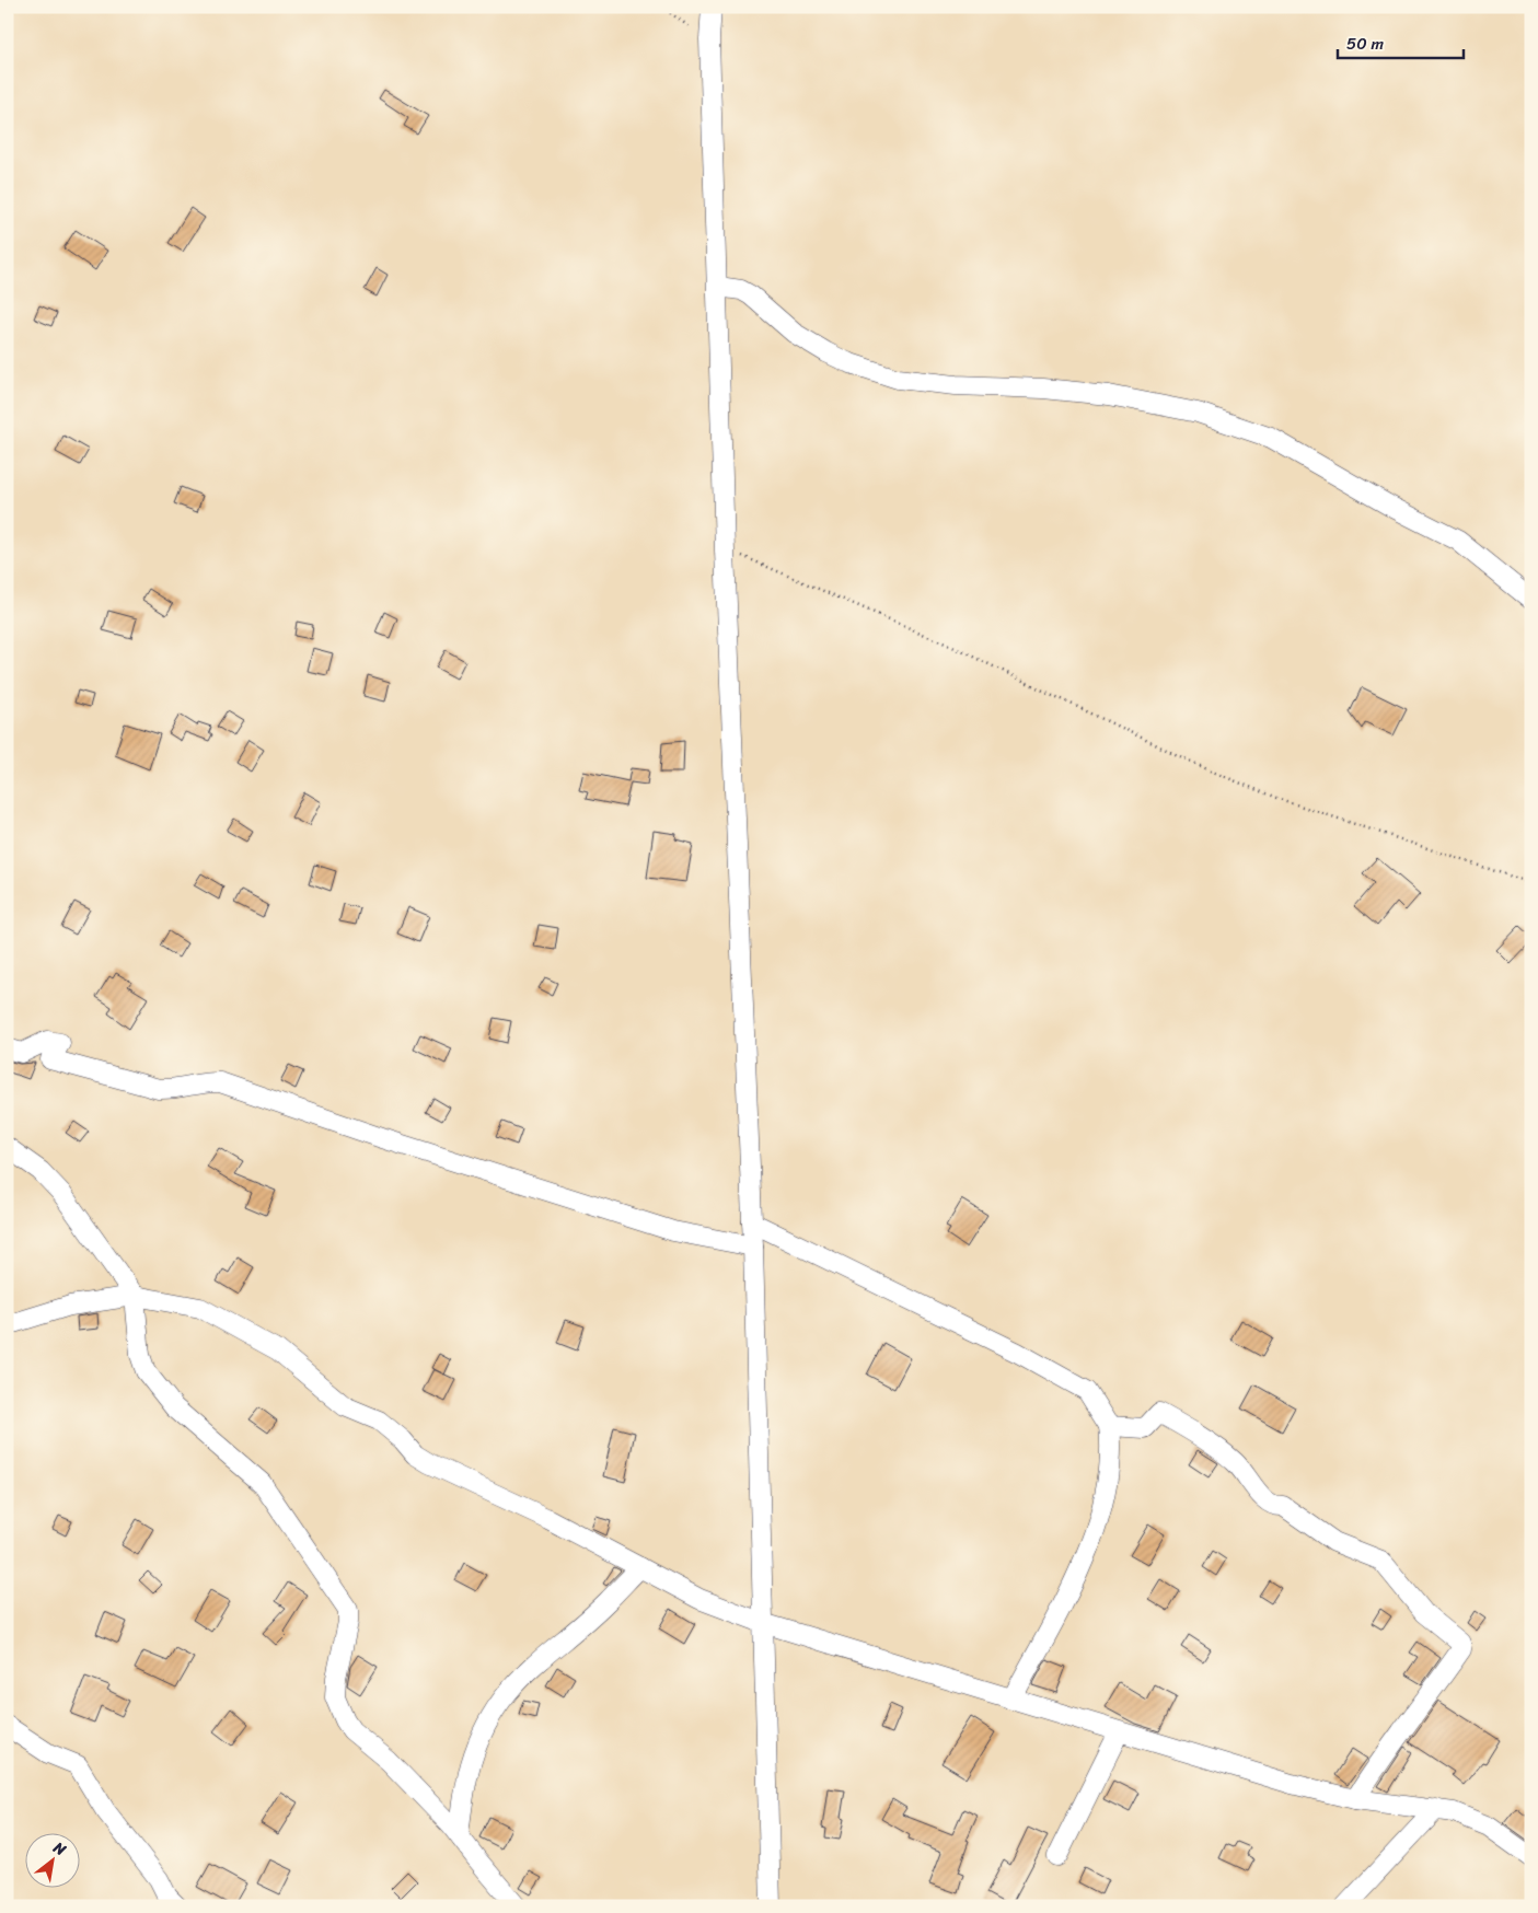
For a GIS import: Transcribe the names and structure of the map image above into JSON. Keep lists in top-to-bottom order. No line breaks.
{"scale_bar":"50 m","north":"top right"}
